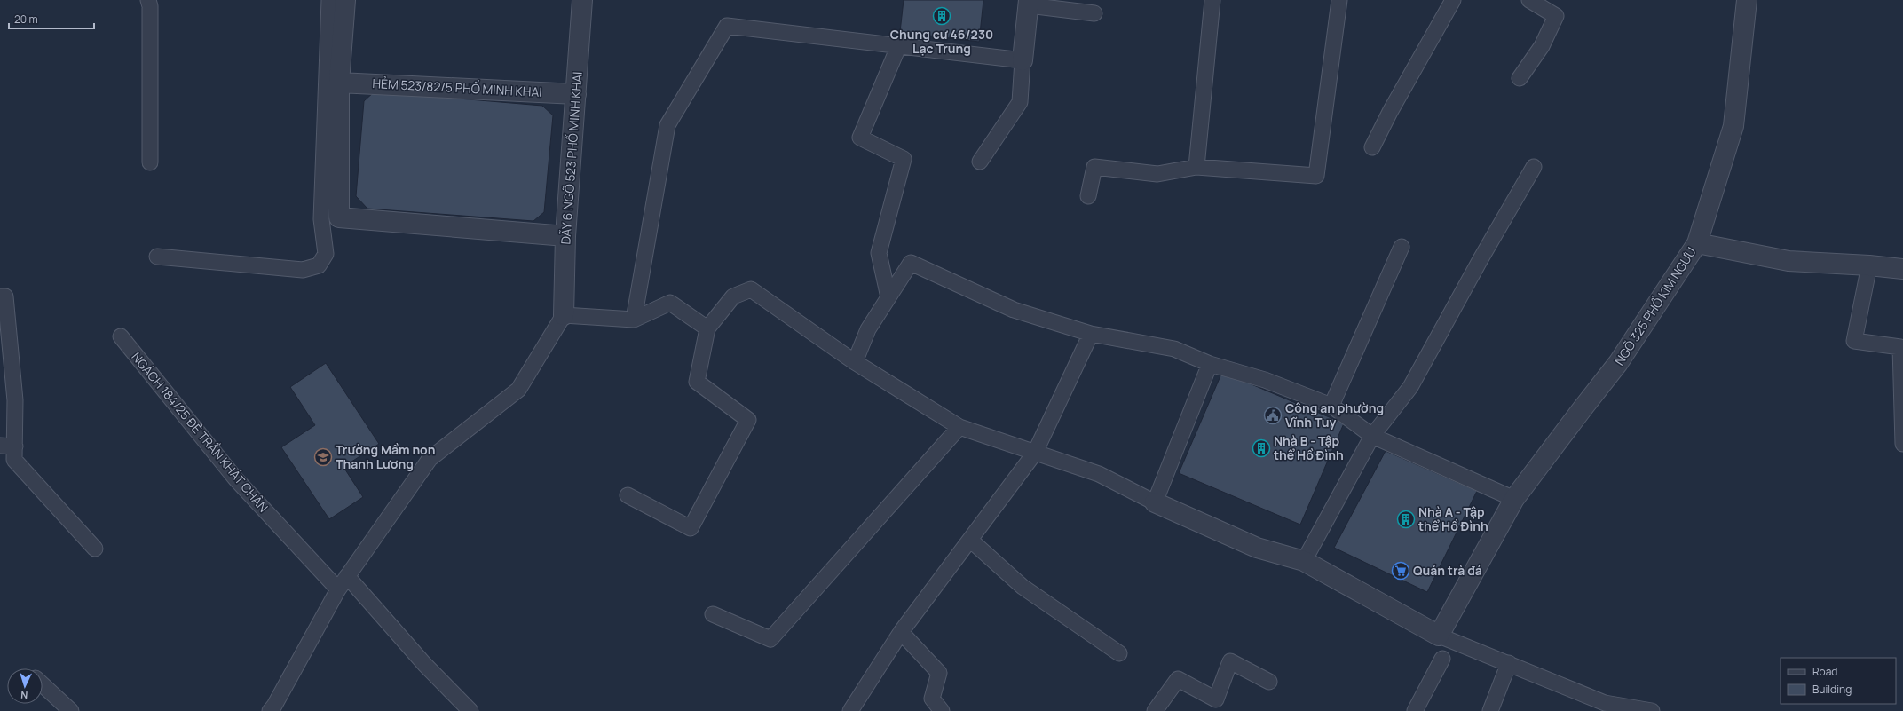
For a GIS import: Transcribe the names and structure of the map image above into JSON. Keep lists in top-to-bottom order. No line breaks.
{"streets":{"street":["HẺM 523/82/5 PHỐ MINH KHAI","DÃY 6 NGÕ 523 PHỐ MINH KHAI","NGÕ 325 PHỐ KIM NGƯU"],"lane":["NGÁCH 184/25 ĐÊ TRẦN KHÁT CHÂN"]},"crossings":[["HẺM 523/82/5 PHỐ MINH KHAI","DÃY 6 NGÕ 523 PHỐ MINH KHAI"]],"places":{"building":["Chung cư 46/230 Lạc Trung","Nhà B - Tập thể Hồ Đình","Nhà A - Tập thể Hồ Đình"],"public building":["Công an phường Vĩnh Tuy"],"school or university":["Trường Mầm non Thanh Lương"],"supermarket":["Quán trà đá"]},"legend":["Road","Building"],"scale_bar":"20 m","north":"bottom"}
